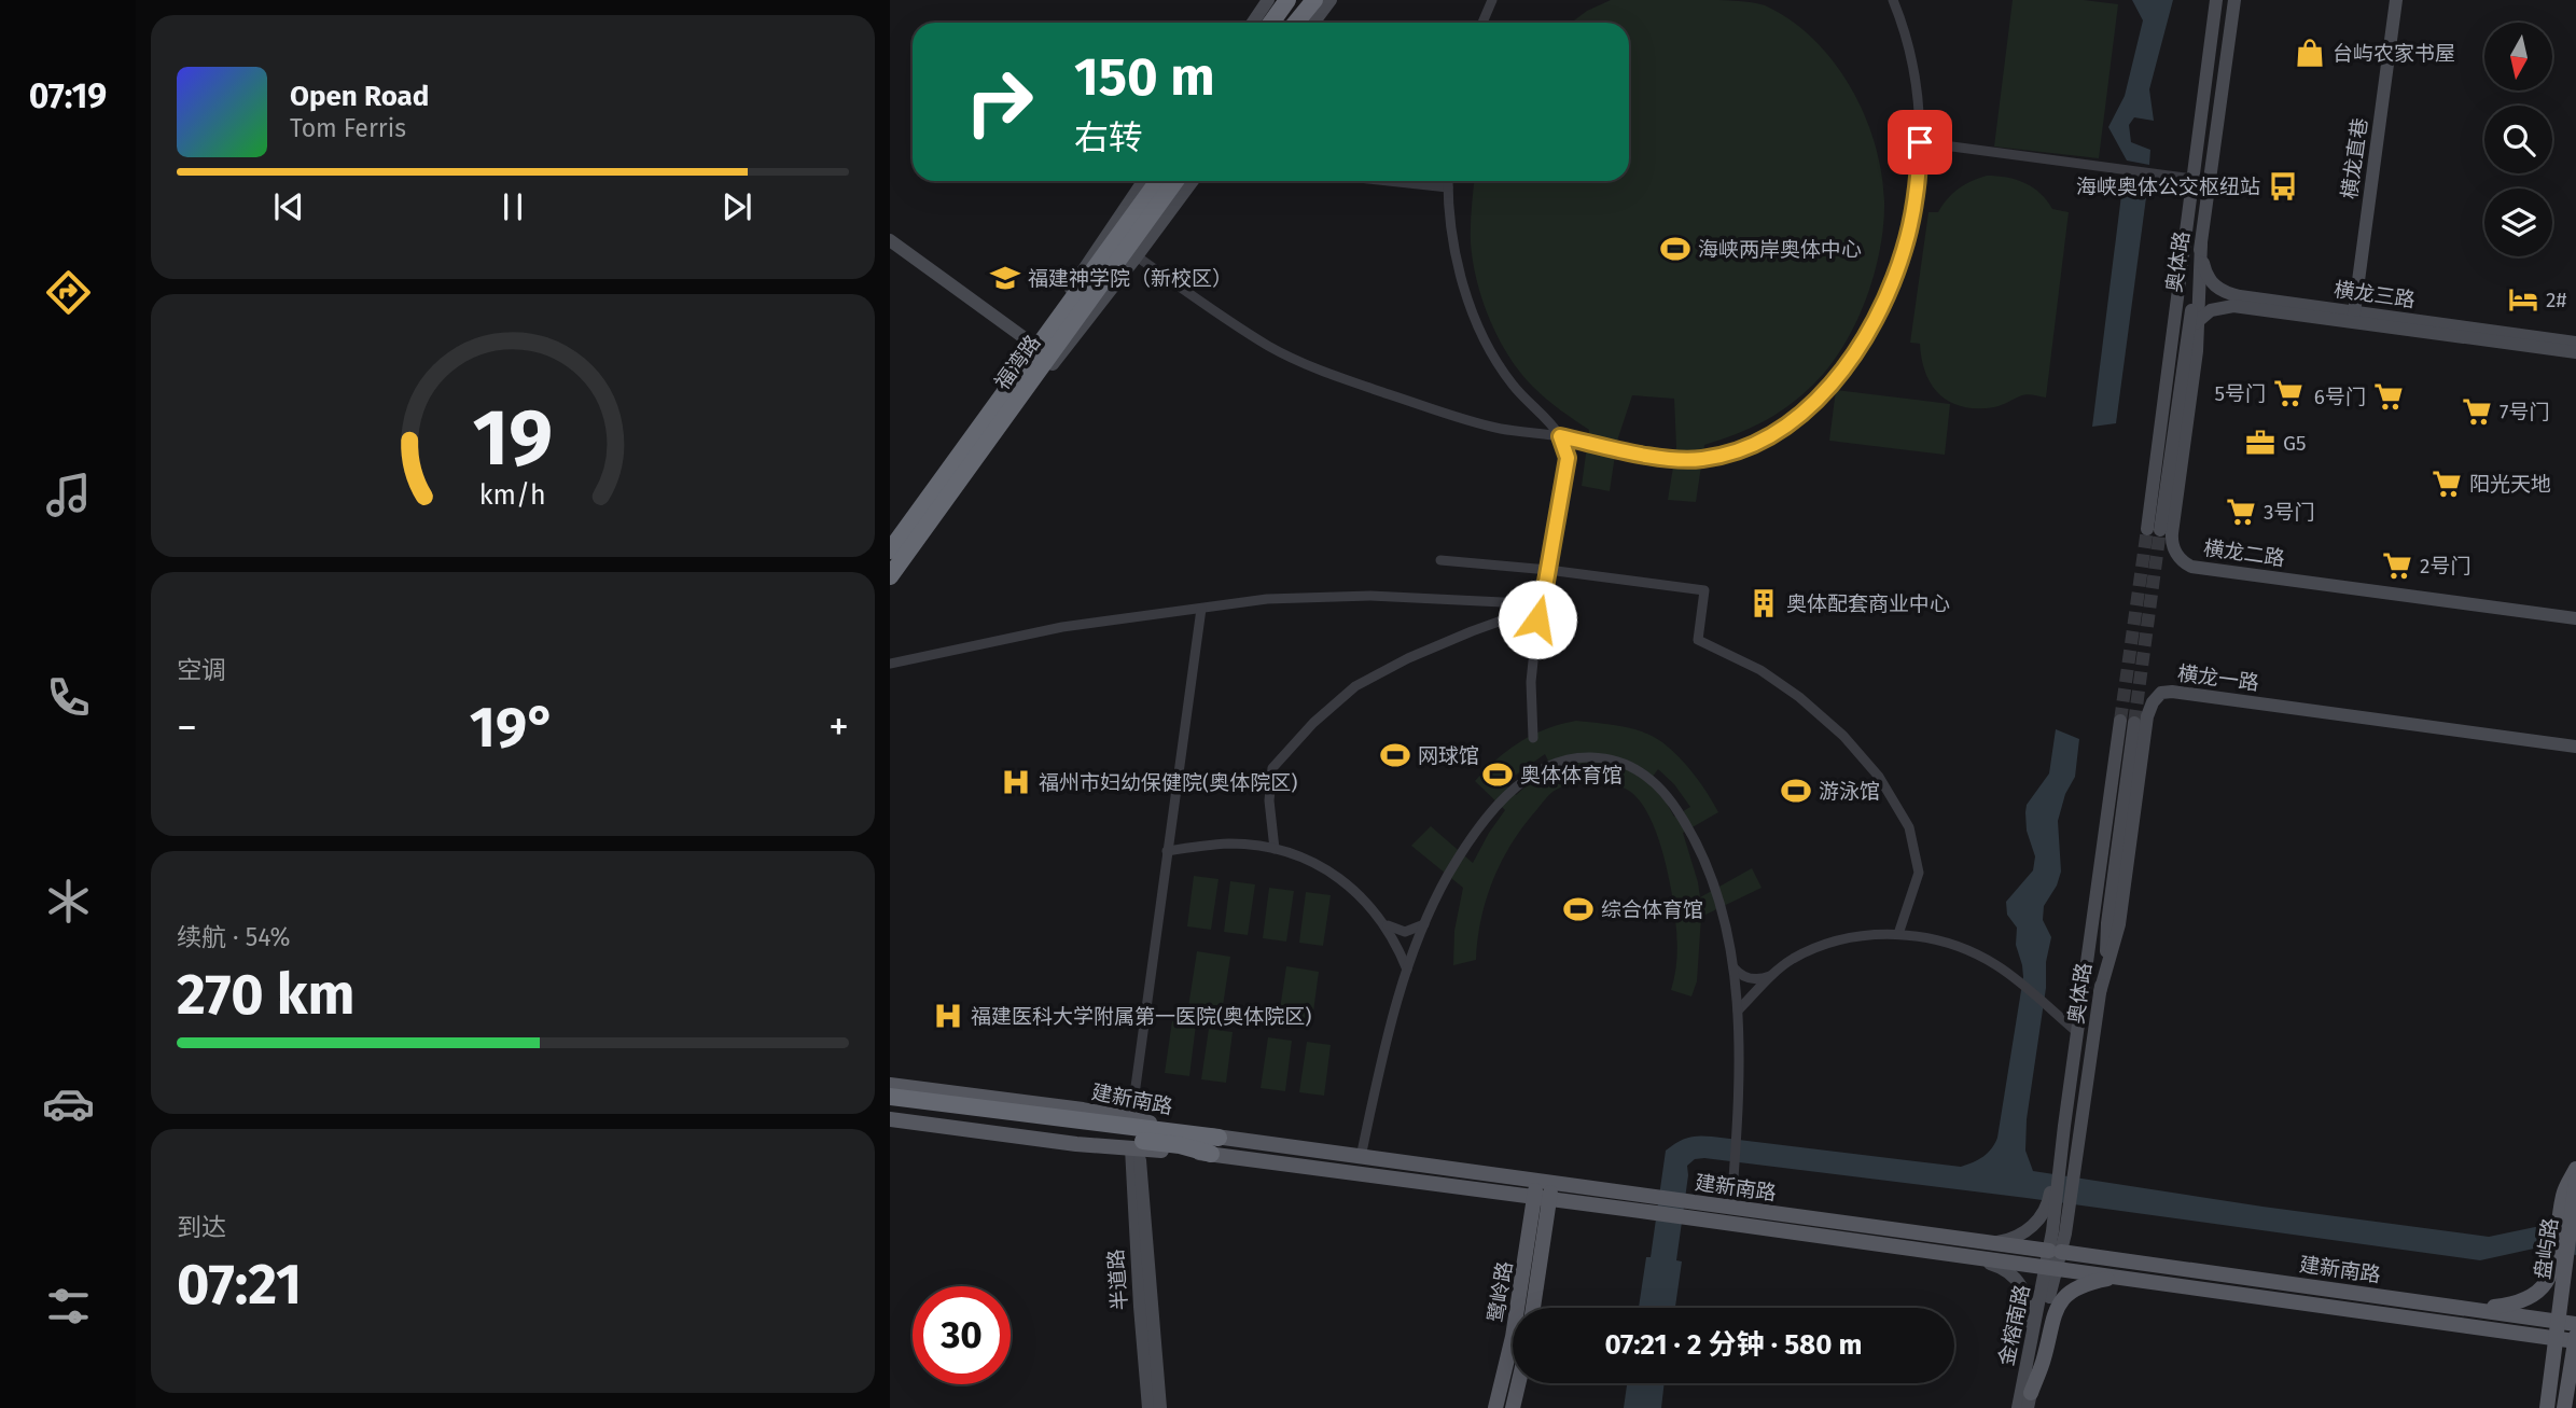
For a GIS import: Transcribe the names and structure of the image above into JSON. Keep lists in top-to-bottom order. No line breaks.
{"streets":{"highway":["福湾路"],"main road":["横龙直巷","奥体路","横龙三路","横龙二路","横龙一路","建新南路","盘屿路","半道路","鹭岭路","金榕南路"]},"crossings":[["横龙直巷","横龙三路"],["奥体路","横龙三路"],["奥体路","横龙二路"],["奥体路","横龙一路"],["奥体路","建新南路"],["奥体路","金榕南路"],["横龙三路","横龙二路"],["建新南路","盘屿路"],["建新南路","半道路"],["建新南路","鹭岭路"],["建新南路","金榕南路"]],"places":{"shop":["台屿农家书屋"],"bus stop":["海峡奥体公交枢纽站"],"sports":["海峡两岸奥体中心","网球馆","奥体体育馆","游泳馆","综合体育馆"],"school or university":["福建神学院（新校区）"],"hotel":["2#"],"supermarket":["5号门","6号门","7号门","阳光天地","3号门","2号门"],"office":["G5"],"building":["奥体配套商业中心"],"hospital":["福州市妇幼保健院(奥体院区)","福建医科大学附属第一医院(奥体院区)"]},"north":"bottom","page":{"tabs":"07:19","turn":["150 m","右转"],"song":["Open Road","Tom Ferris"],"tile":["空调",["续航 · 54%","270 km"],["到达","07:21"]],"heat":["−","19°","+"],"limit":"30","trip":"07:21 · 2 分钟 · 580 m","gauge":["19","km/h"]}}
